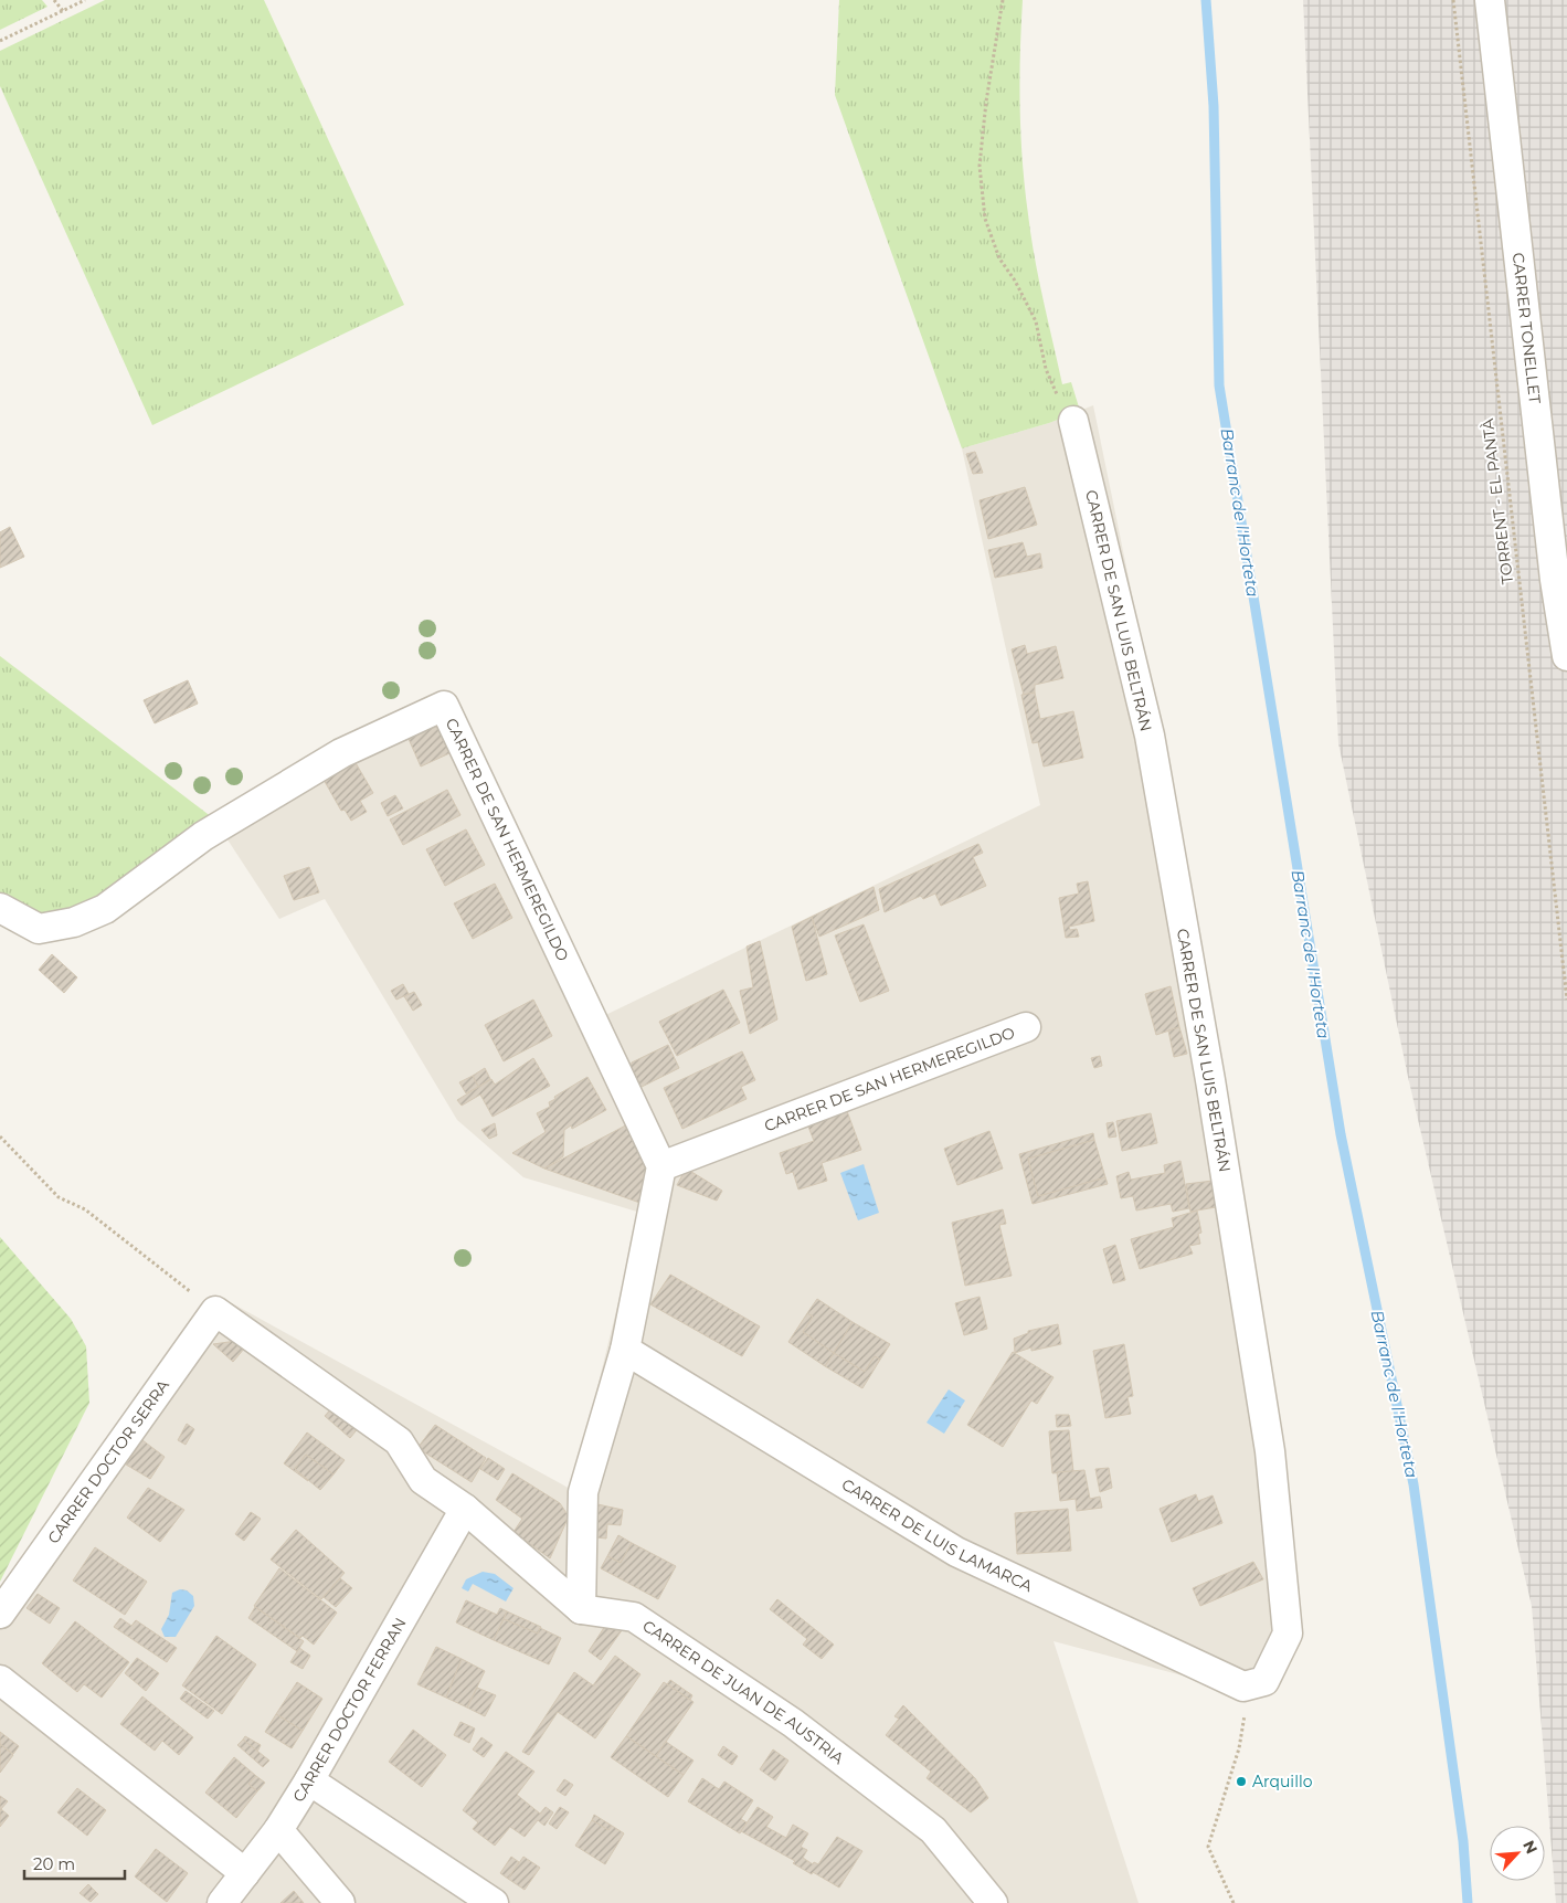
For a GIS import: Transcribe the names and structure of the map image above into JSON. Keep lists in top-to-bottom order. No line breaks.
{"streets":{"street":["CARRER TONELLET","CARRER DE SAN LUIS BELTRÁN","CARRER DE SAN HERMEREGILDO","CARRER DOCTOR SERRA","CARRER DE LUIS LAMARCA","CARRER DE JUAN DE AUSTRIA","CARRER DOCTOR FERRAN"],"path":["TORRENT - EL PANTÀ"]},"crossings":[["CARRER DE SAN LUIS BELTRÁN","CARRER DE LUIS LAMARCA"]],"water":["Barranc de l'Horteta"],"places":["Arquillo"],"scale_bar":"20 m","north":"top right"}
